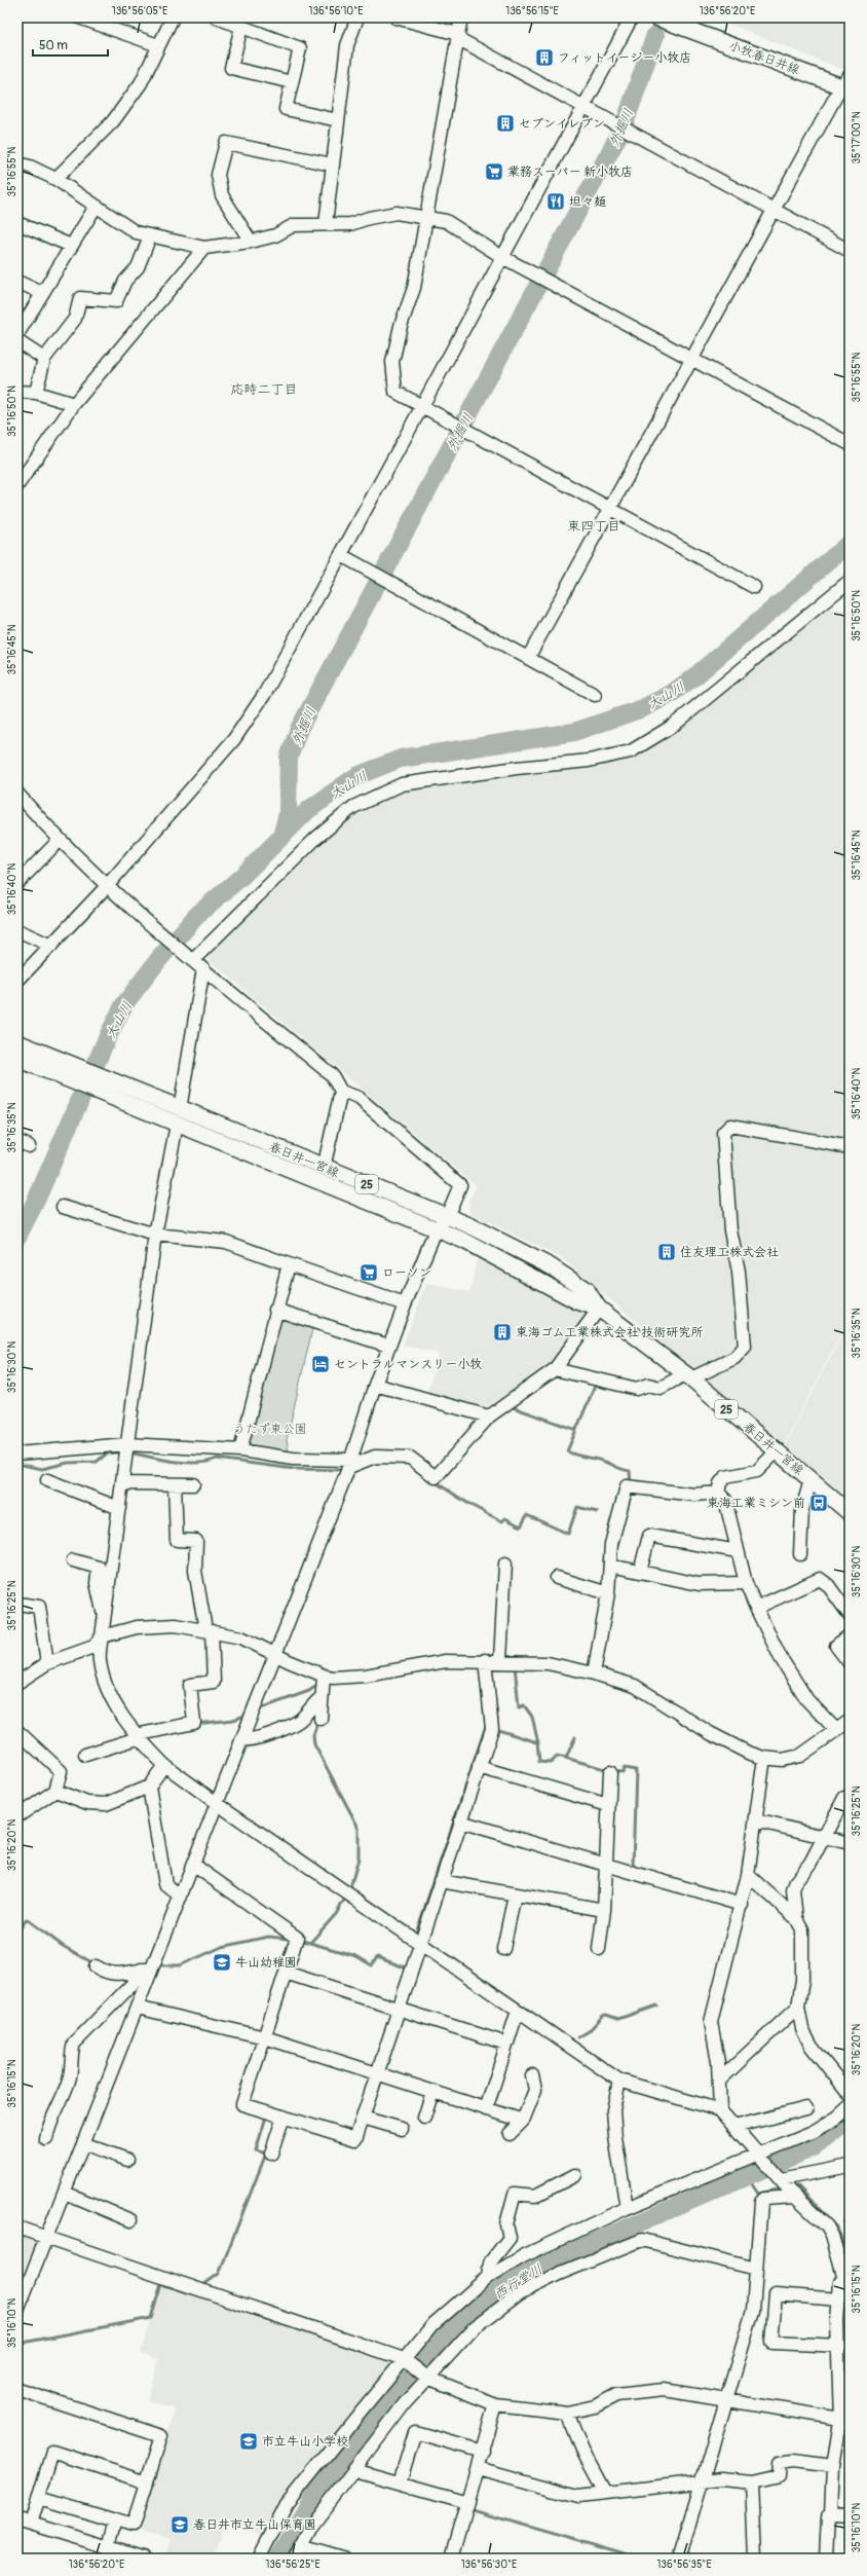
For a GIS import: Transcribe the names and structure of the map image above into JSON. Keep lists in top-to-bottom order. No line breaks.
{"streets":{"main road":["小牧春日井線","春日井一宮線","25"]},"districts":["応時二丁目","東四丁目"],"water":["外掘川","大山川","西行堂川"],"parks":["うたず東公園"],"places":{"building":["フィットイージー小牧店","セブンイレブン","住友理工株式会社","東海ゴム工業株式会社 技術研究所"],"supermarket":["業務スーパー 新小牧店","ローソン"],"restaurant":["坦々麺"],"hotel":["セントラルマンスリー小牧"],"bus stop":["東海工業ミシン前"],"school or university":["牛山幼稚園","市立牛山小学校","春日井市立牛山保育園"]},"scale_bar":"50 m","coordinates":["136°56'05\"E","136°56'10\"E","136°56'15\"E","136°56'20\"E","35°17'00\"N","35°16'55\"N","35°16'50\"N","35°16'45\"N","35°16'40\"N","35°16'35\"N","35°16'30\"N","35°16'25\"N","35°16'20\"N","35°16'15\"N","35°16'10\"N","136°56'25\"E","136°56'30\"E","136°56'35\"E"]}
